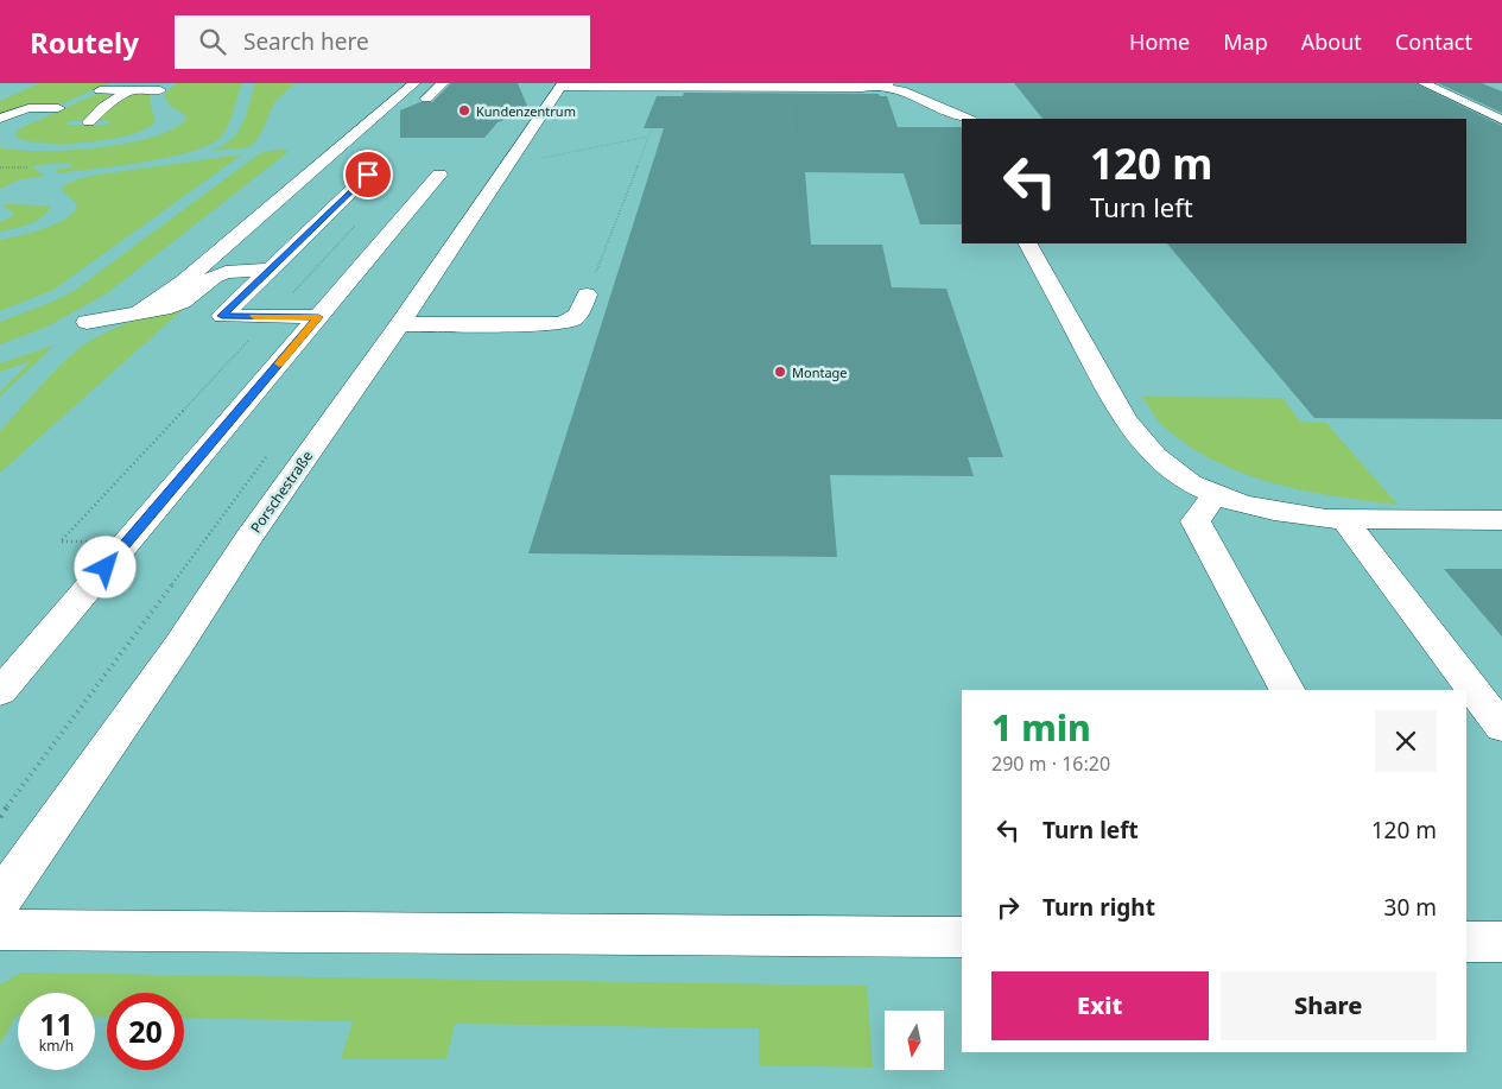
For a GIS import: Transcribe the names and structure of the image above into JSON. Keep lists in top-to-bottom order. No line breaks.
{"streets":{"lane":["Porschestraße"]},"places":["Kundenzentrum","Montage"],"north":"bottom","page":{"header":"Routely","search":"Search here","nav":["Home","Map","About","Contact"],"turn":["120 m","Turn left"],"heading":["1 min","290 m · 16:20"],"list":[{"name":"Turn left","value":"120 m"},{"name":"Turn right","value":"30 m"}],"buttons":["Exit","Share"],"speed":"11 km/h","limit":"20"}}
